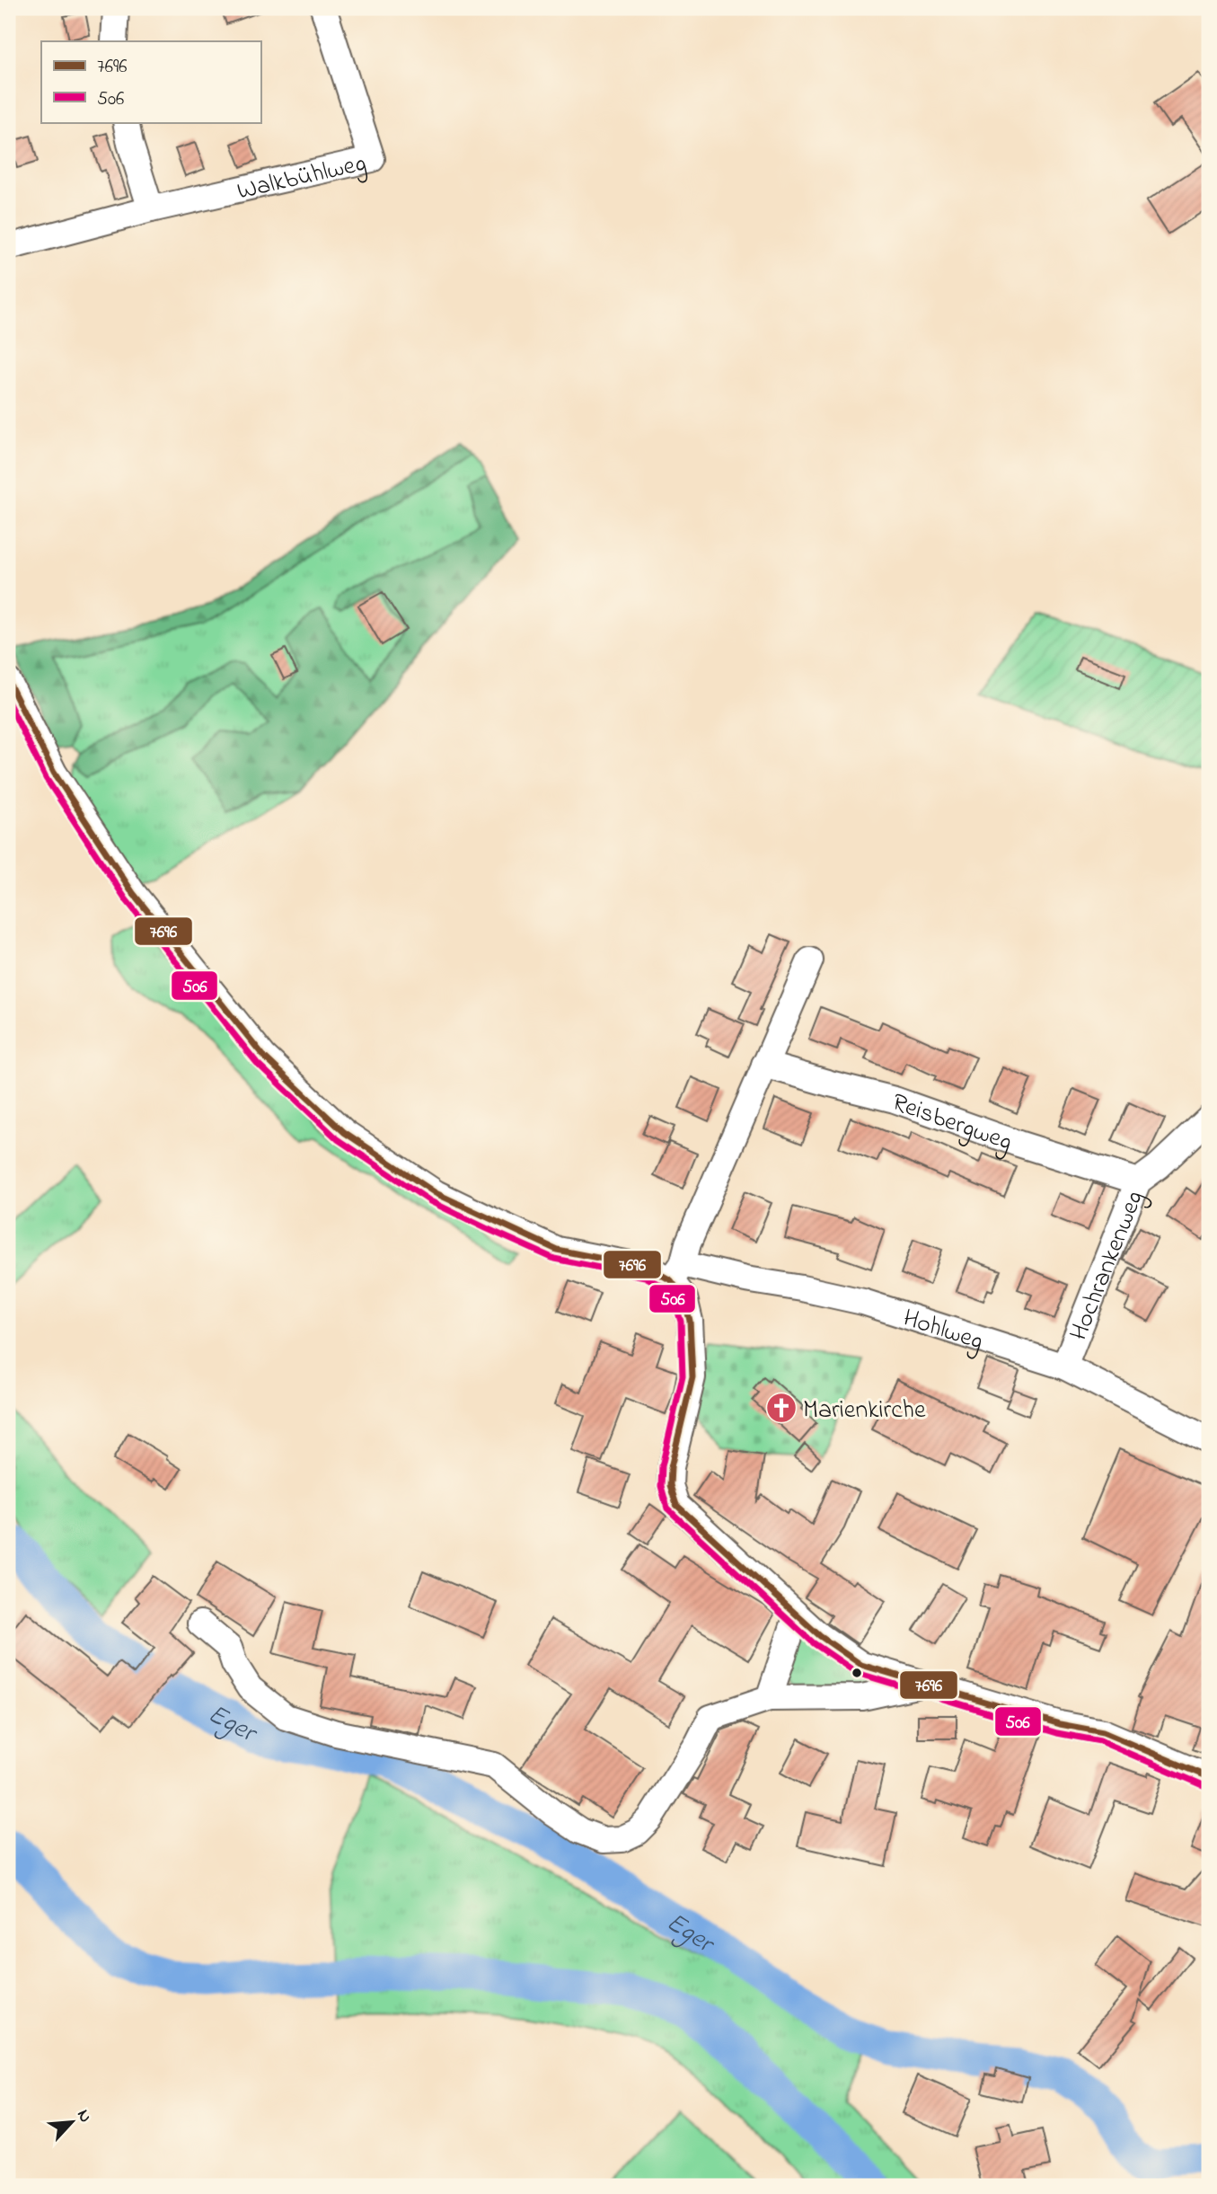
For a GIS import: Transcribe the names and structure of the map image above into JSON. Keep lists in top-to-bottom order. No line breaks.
{"streets":{"street":["Walkbühlweg","Reisbergweg","Hochrankenweg","Hohlweg"]},"crossings":[["Reisbergweg","Hochrankenweg"],["Hochrankenweg","Hohlweg"]],"water":["Eger"],"places":{"church":["Marienkirche"]},"lines":["transit line 7696","transit line 506"],"legend":["7696","506"],"north":"top right"}
